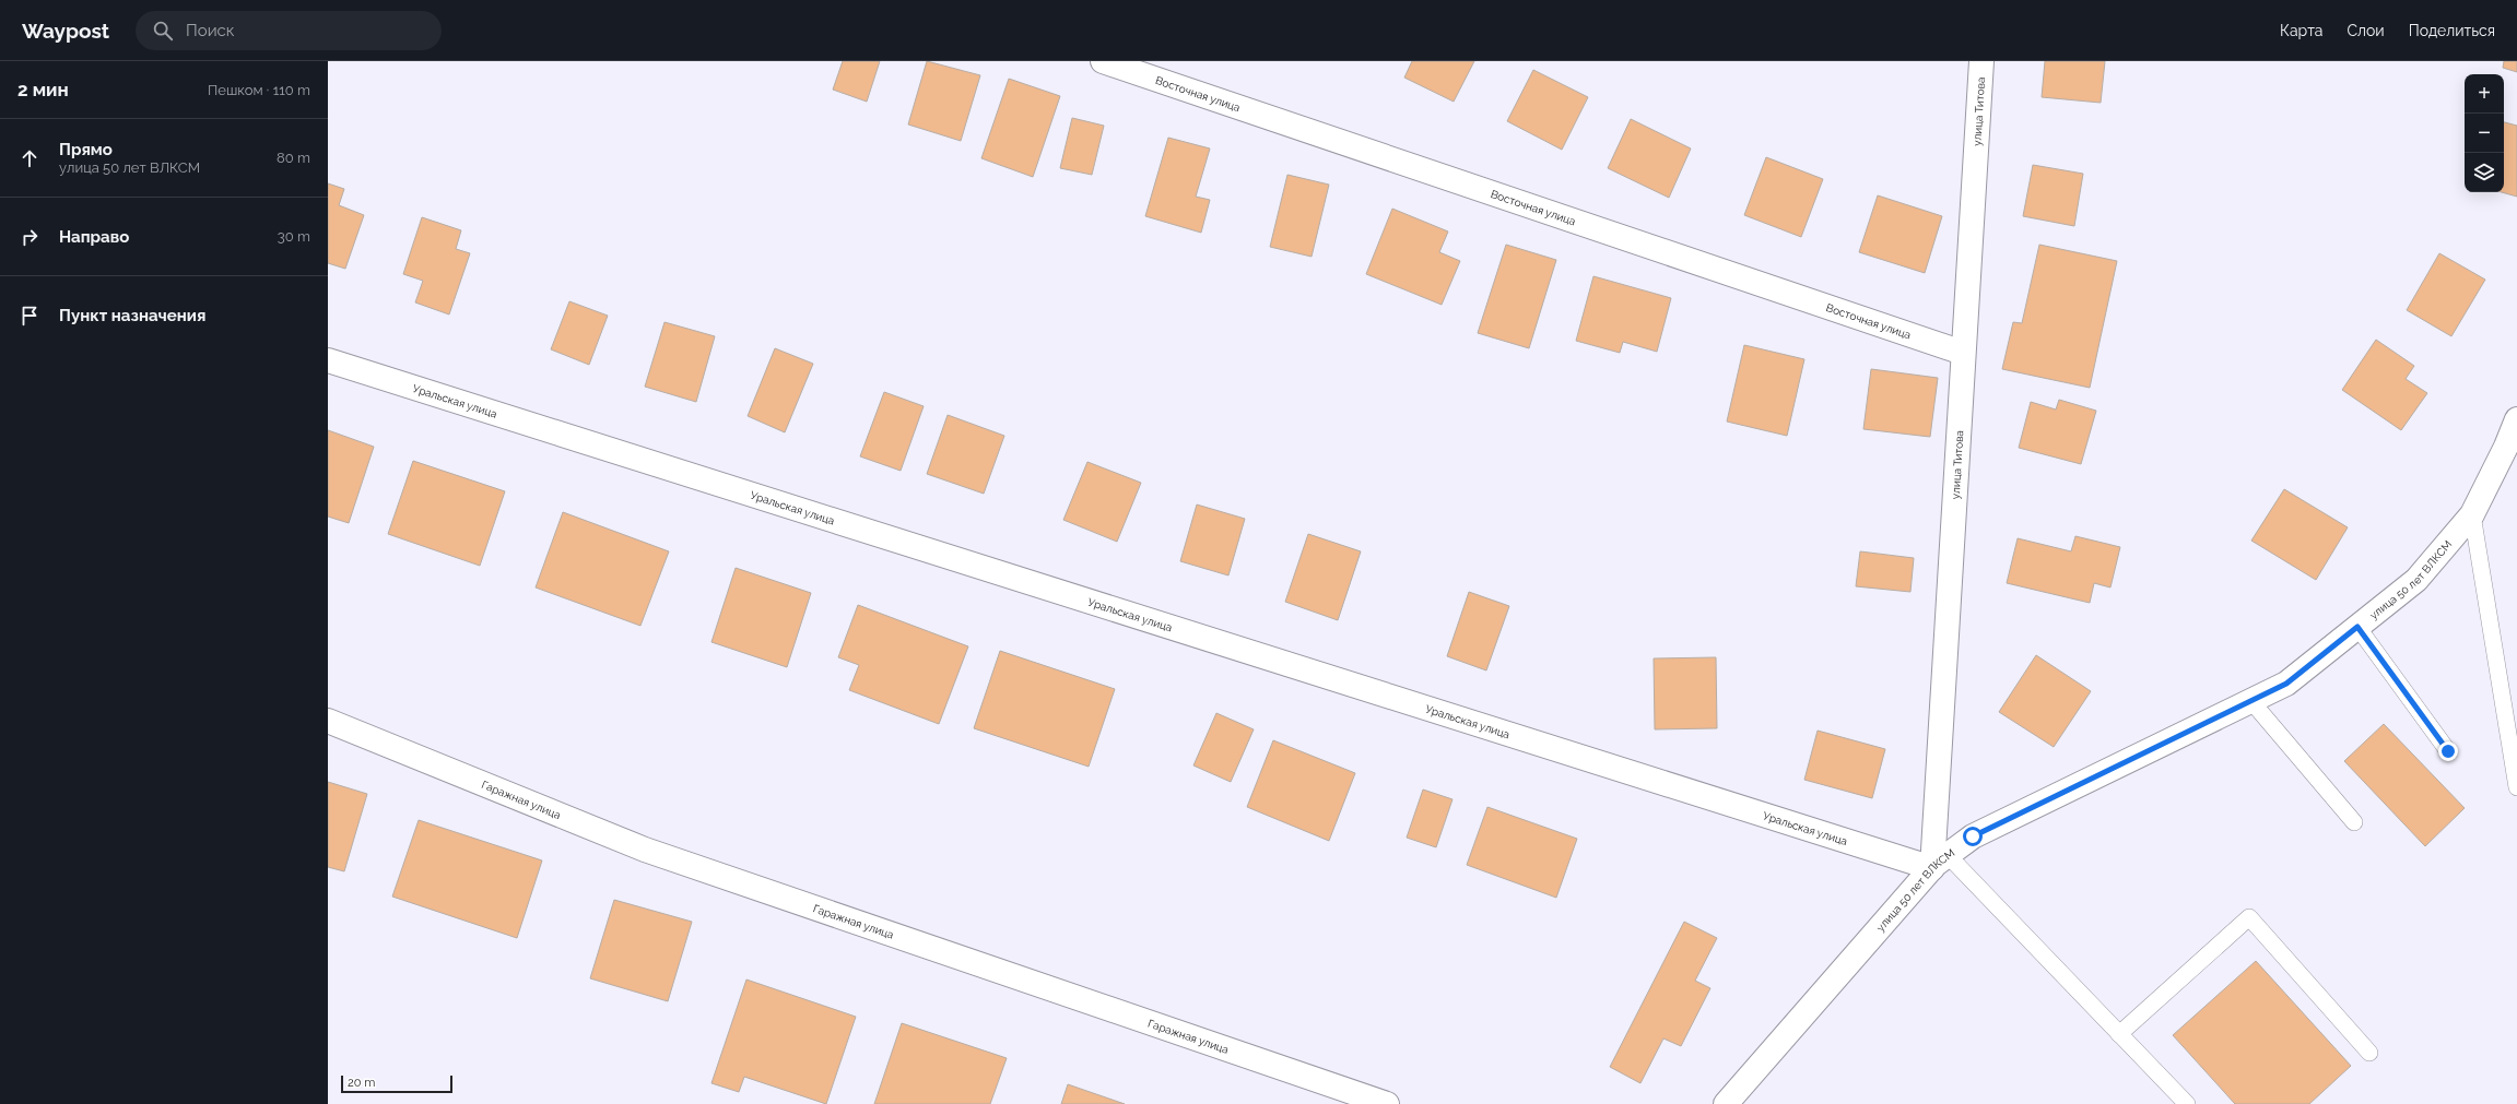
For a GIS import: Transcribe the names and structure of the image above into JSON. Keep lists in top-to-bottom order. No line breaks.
{"streets":{"street":["Восточная улица","улица Титова","Уральская улица","улица 50 лет ВЛКСМ","Гаражная улица"]},"crossings":[["Восточная улица","улица Титова"],["улица Титова","Уральская улица"],["улица Титова","улица 50 лет ВЛКСМ"],["Уральская улица","улица 50 лет ВЛКСМ"]],"scale_bar":"20 m","page":{"header":"Waypost","search":"Поиск","nav":["Карта","Слои","Поделиться"],"heading":["2 мин","Пешком · 110 m"],"map_buttons":["+","−"],"list":[["Прямо","улица 50 лет ВЛКСМ","80 m"],["Направо","30 m"],"Пункт назначения"],"scale":"20 m"}}
